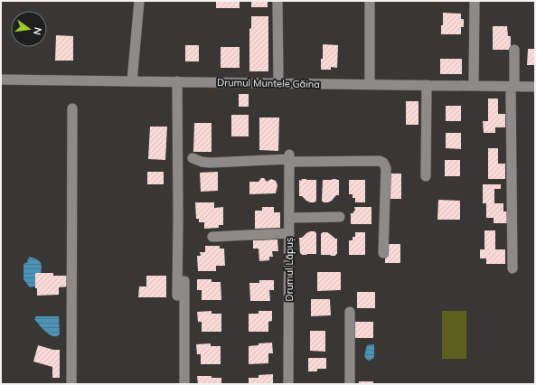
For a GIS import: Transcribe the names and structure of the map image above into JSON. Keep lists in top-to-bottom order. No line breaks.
{"streets":{"street":["Drumul Muntele Găina","Drumul Lăpuș"]},"north":"right"}
